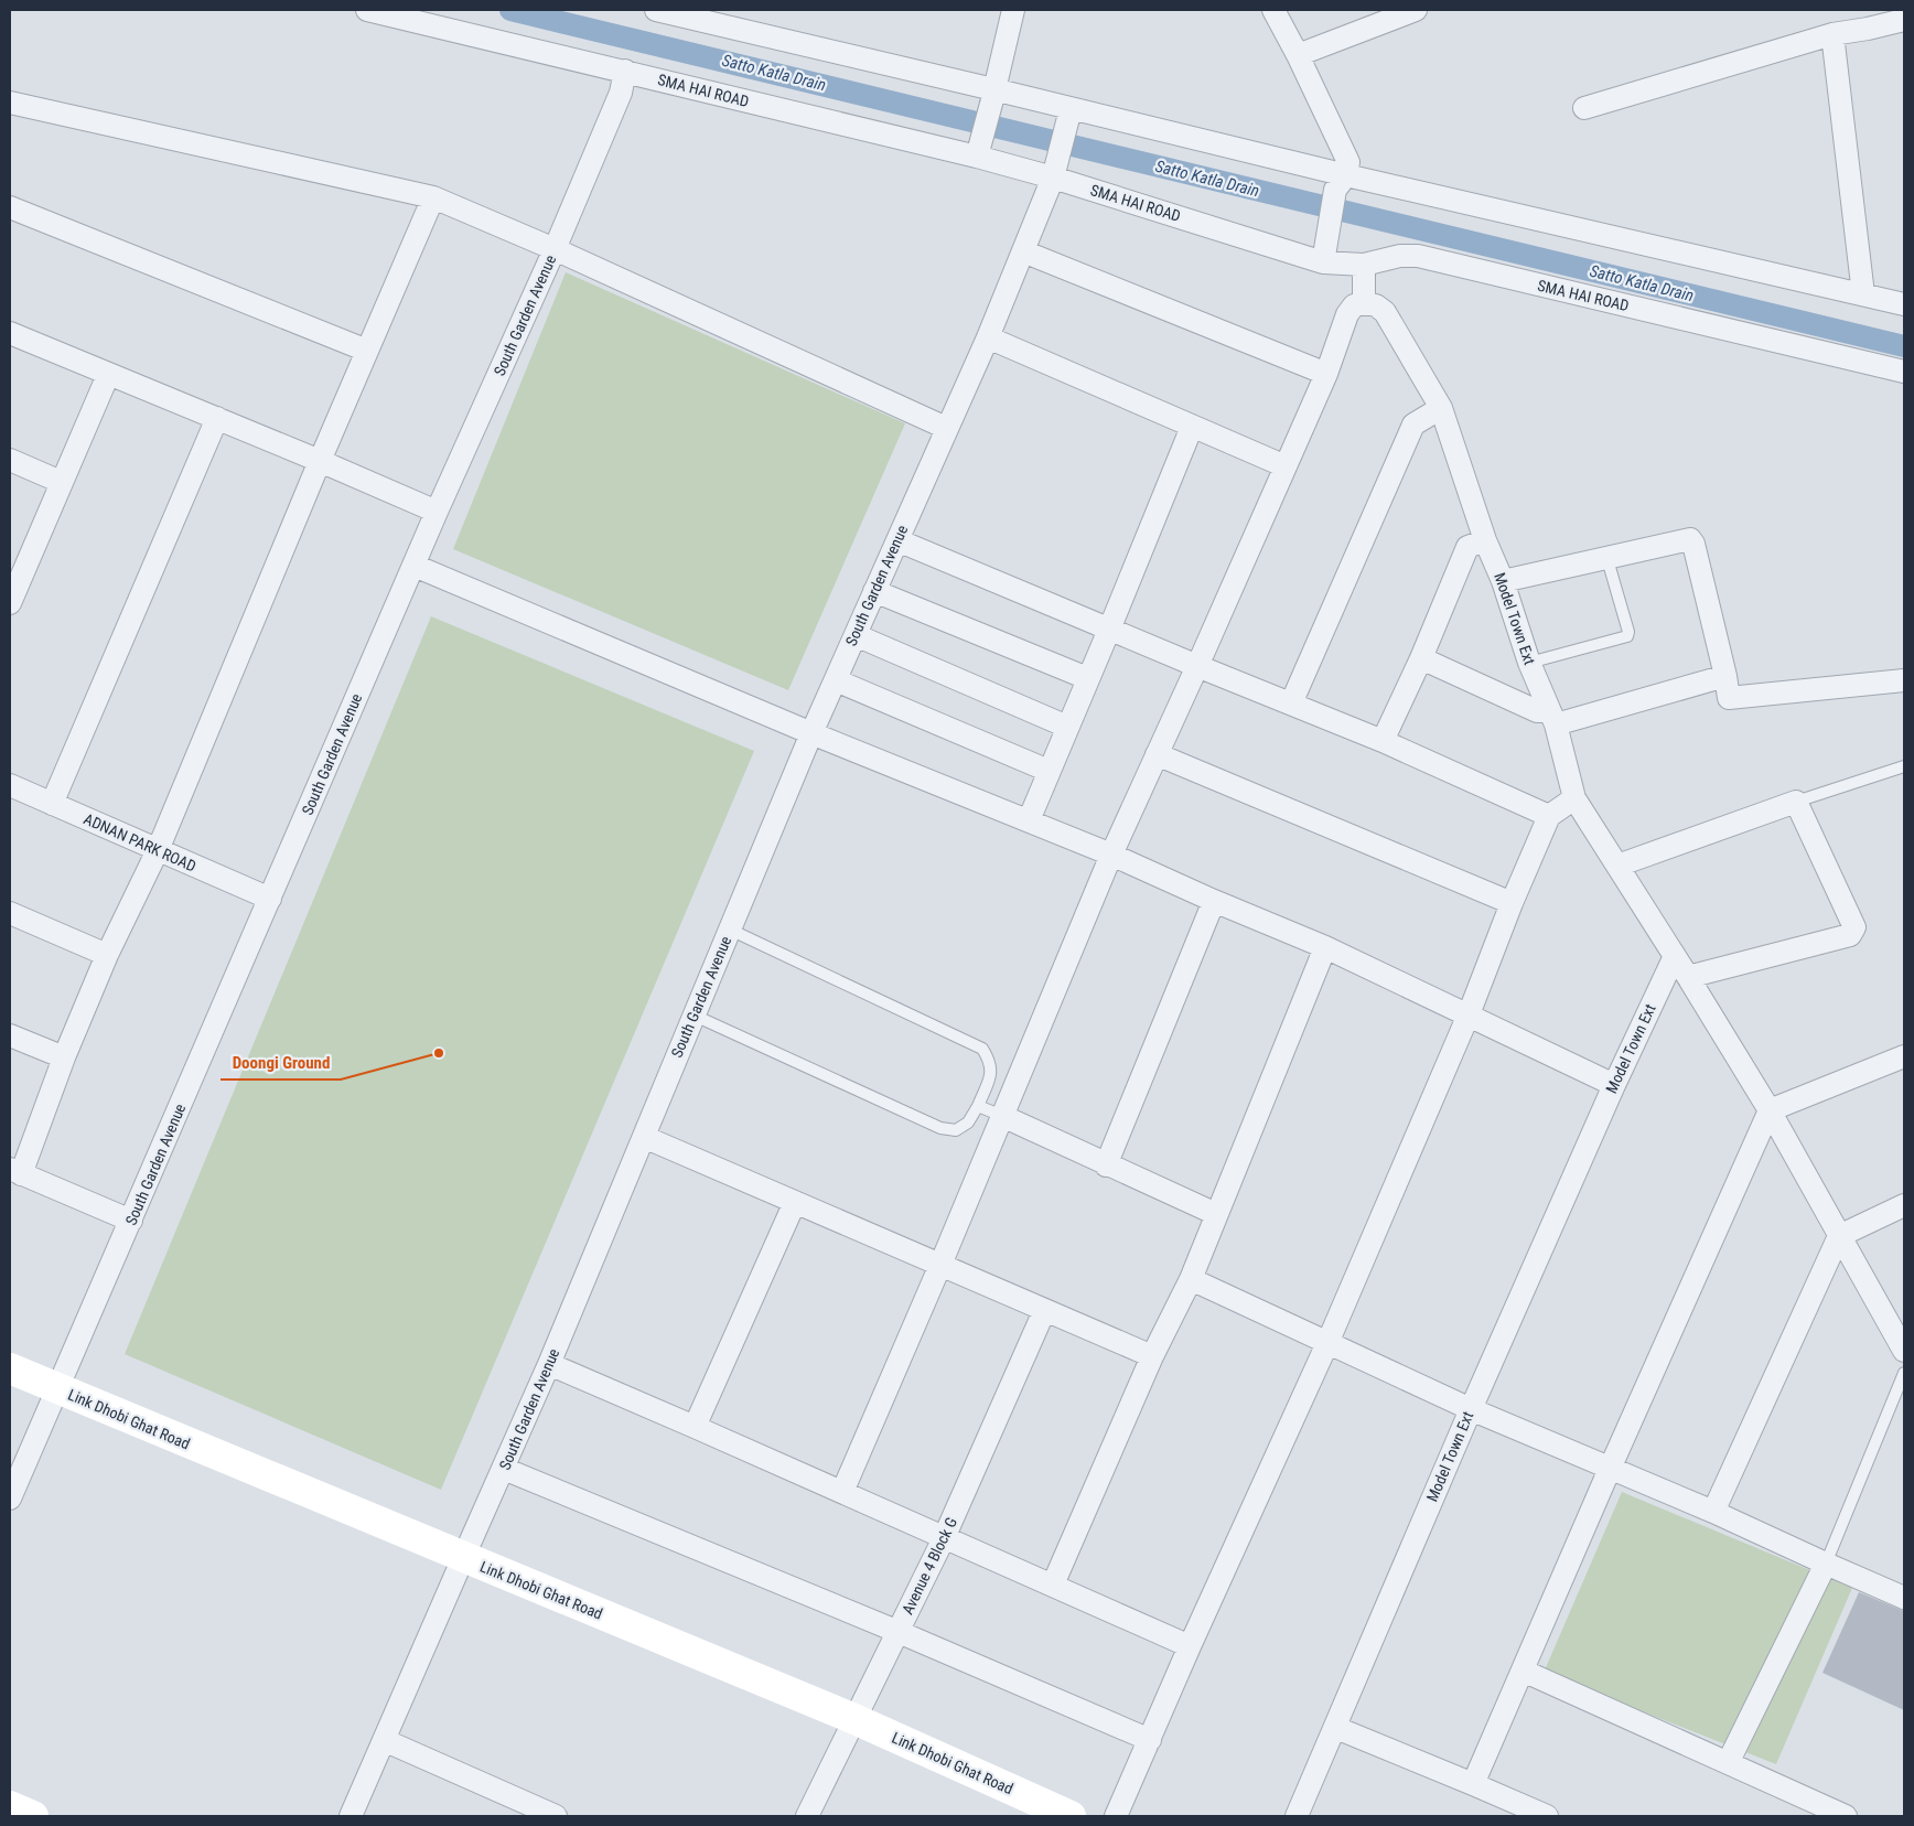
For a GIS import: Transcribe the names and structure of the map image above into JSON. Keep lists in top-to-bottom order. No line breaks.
{"streets":{"street":["SMA HAI ROAD","South Garden Avenue","Model Town Ext","ADNAN PARK ROAD","Link Dhobi Ghat Road","Avenue 4 Block G"]},"crossings":[["SMA HAI ROAD","South Garden Avenue"],["South Garden Avenue","ADNAN PARK ROAD"],["South Garden Avenue","Link Dhobi Ghat Road"],["Link Dhobi Ghat Road","Avenue 4 Block G"]],"water":["Satto Katla Drain"],"places":["Doongi Ground"]}
